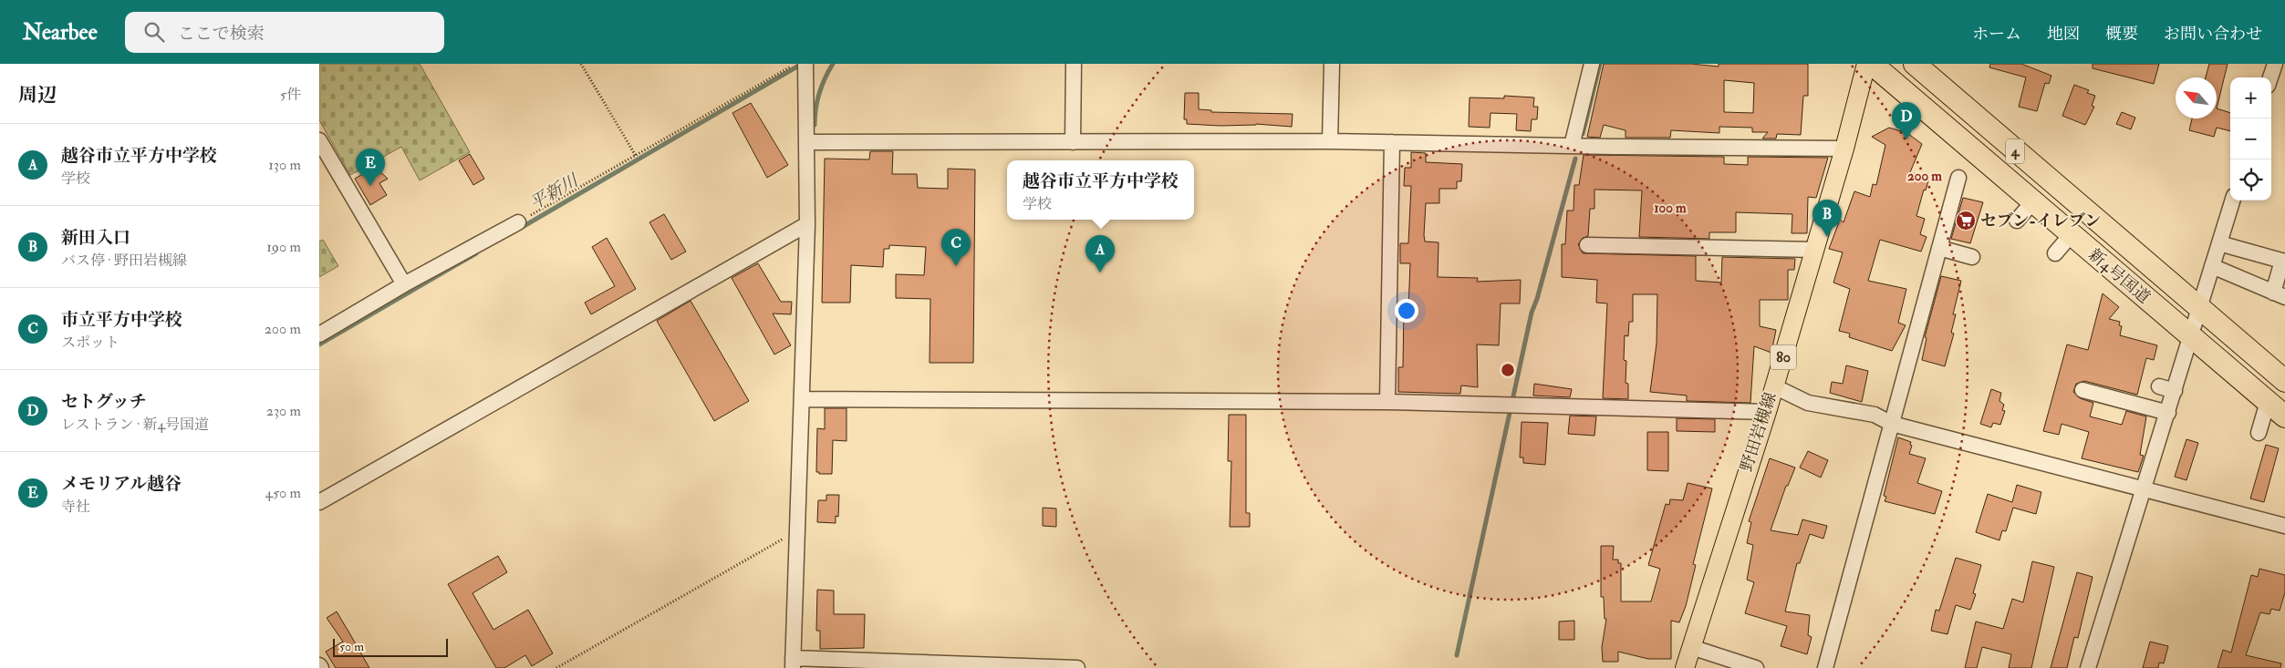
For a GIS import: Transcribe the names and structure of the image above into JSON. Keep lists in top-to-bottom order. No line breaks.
{"streets":{"highway":["4","新4号国道"],"main road":["80","野田岩槻線"]},"water":["平新川"],"places":{"supermarket":["セブン-イレブン"]},"scale_bar":"50 m","north":"top left","page":{"header":"Nearbee","search":"ここで検索","nav":["ホーム","地図","概要","お問い合わせ"],"heading":["周辺","5件"],"map_buttons":["+","−"],"pins":["D","E","B","C","A"],"list":[{"mark":"A","name":"越谷市立平方中学校","note":"学校","value":"130 m"},{"mark":"B","name":"新田入口","note":"バス停 · 野田岩槻線","value":"190 m"},{"mark":"C","name":"市立平方中学校","note":"スポット","value":"200 m"},{"mark":"D","name":"セトグッチ","note":"レストラン · 新4号国道","value":"230 m"},{"mark":"E","name":"メモリアル越谷","note":"寺社","value":"450 m"}],"popup":["越谷市立平方中学校","学校"],"scale":"50 m"},"rings":["200 m","100 m"]}
